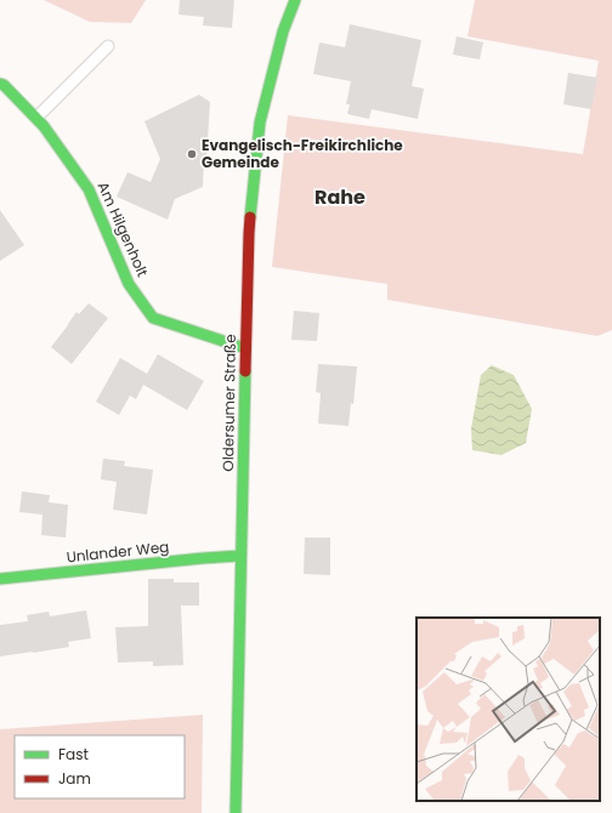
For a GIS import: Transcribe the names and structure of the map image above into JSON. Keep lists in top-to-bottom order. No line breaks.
{"streets":{"main road":["Am Hilgenholt","Oldersumer Straße","Unlander Weg"]},"crossings":[["Am Hilgenholt","Oldersumer Straße"],["Oldersumer Straße","Unlander Weg"]],"districts":["Rahe"],"places":["Evangelisch-Freikirchliche Gemeinde"],"legend":["Fast","Jam"]}
